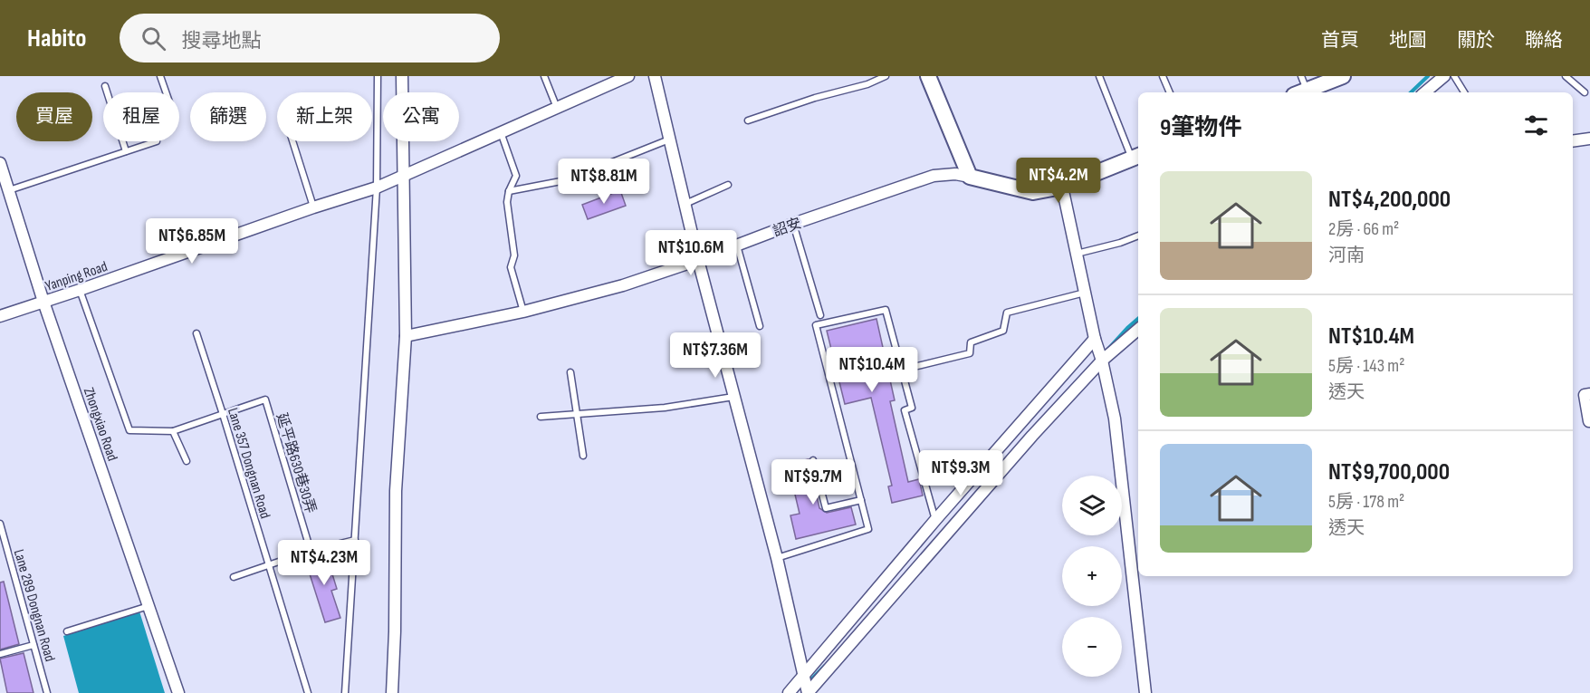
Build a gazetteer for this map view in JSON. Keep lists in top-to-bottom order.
{
  "streets": {
    "street": ["詔安", "Yanping Road", "Zhongxiao Road"],
    "lane": ["Lane 357 Dongnan Road", "延平路630巷30弄", "Lane 289 Dongnan Road"]
  },
  "crossings": [
    ["Yanping Road", "Zhongxiao Road"],
    ["Yanping Road", "延平路630巷30弄"],
    ["Lane 357 Dongnan Road", "延平路630巷30弄"]
  ],
  "page": {
    "header": "Habito",
    "search": "搜尋地點",
    "nav": [
      "首頁",
      "地圖",
      "關於",
      "聯絡"
    ],
    "chip": [
      "買屋",
      "租屋",
      "篩選",
      "新上架",
      "公寓"
    ],
    "heading": "9筆物件",
    "price": [
      "NT$4.2M",
      "NT$8.81M",
      "NT$6.85M",
      "NT$10.6M",
      "NT$7.36M",
      "NT$10.4M",
      "NT$9.3M",
      "NT$9.7M",
      "NT$4.23M"
    ],
    "list": [
      {
        "name": "NT$4,200,000",
        "note": "2房 · 66 m² · 河南"
      },
      {
        "name": "NT$10.4M",
        "note": "5房 · 143 m² · 透天"
      },
      {
        "name": "NT$9,700,000",
        "note": "5房 · 178 m² · 透天"
      }
    ],
    "map_buttons": ["+", "−"]
  }
}
